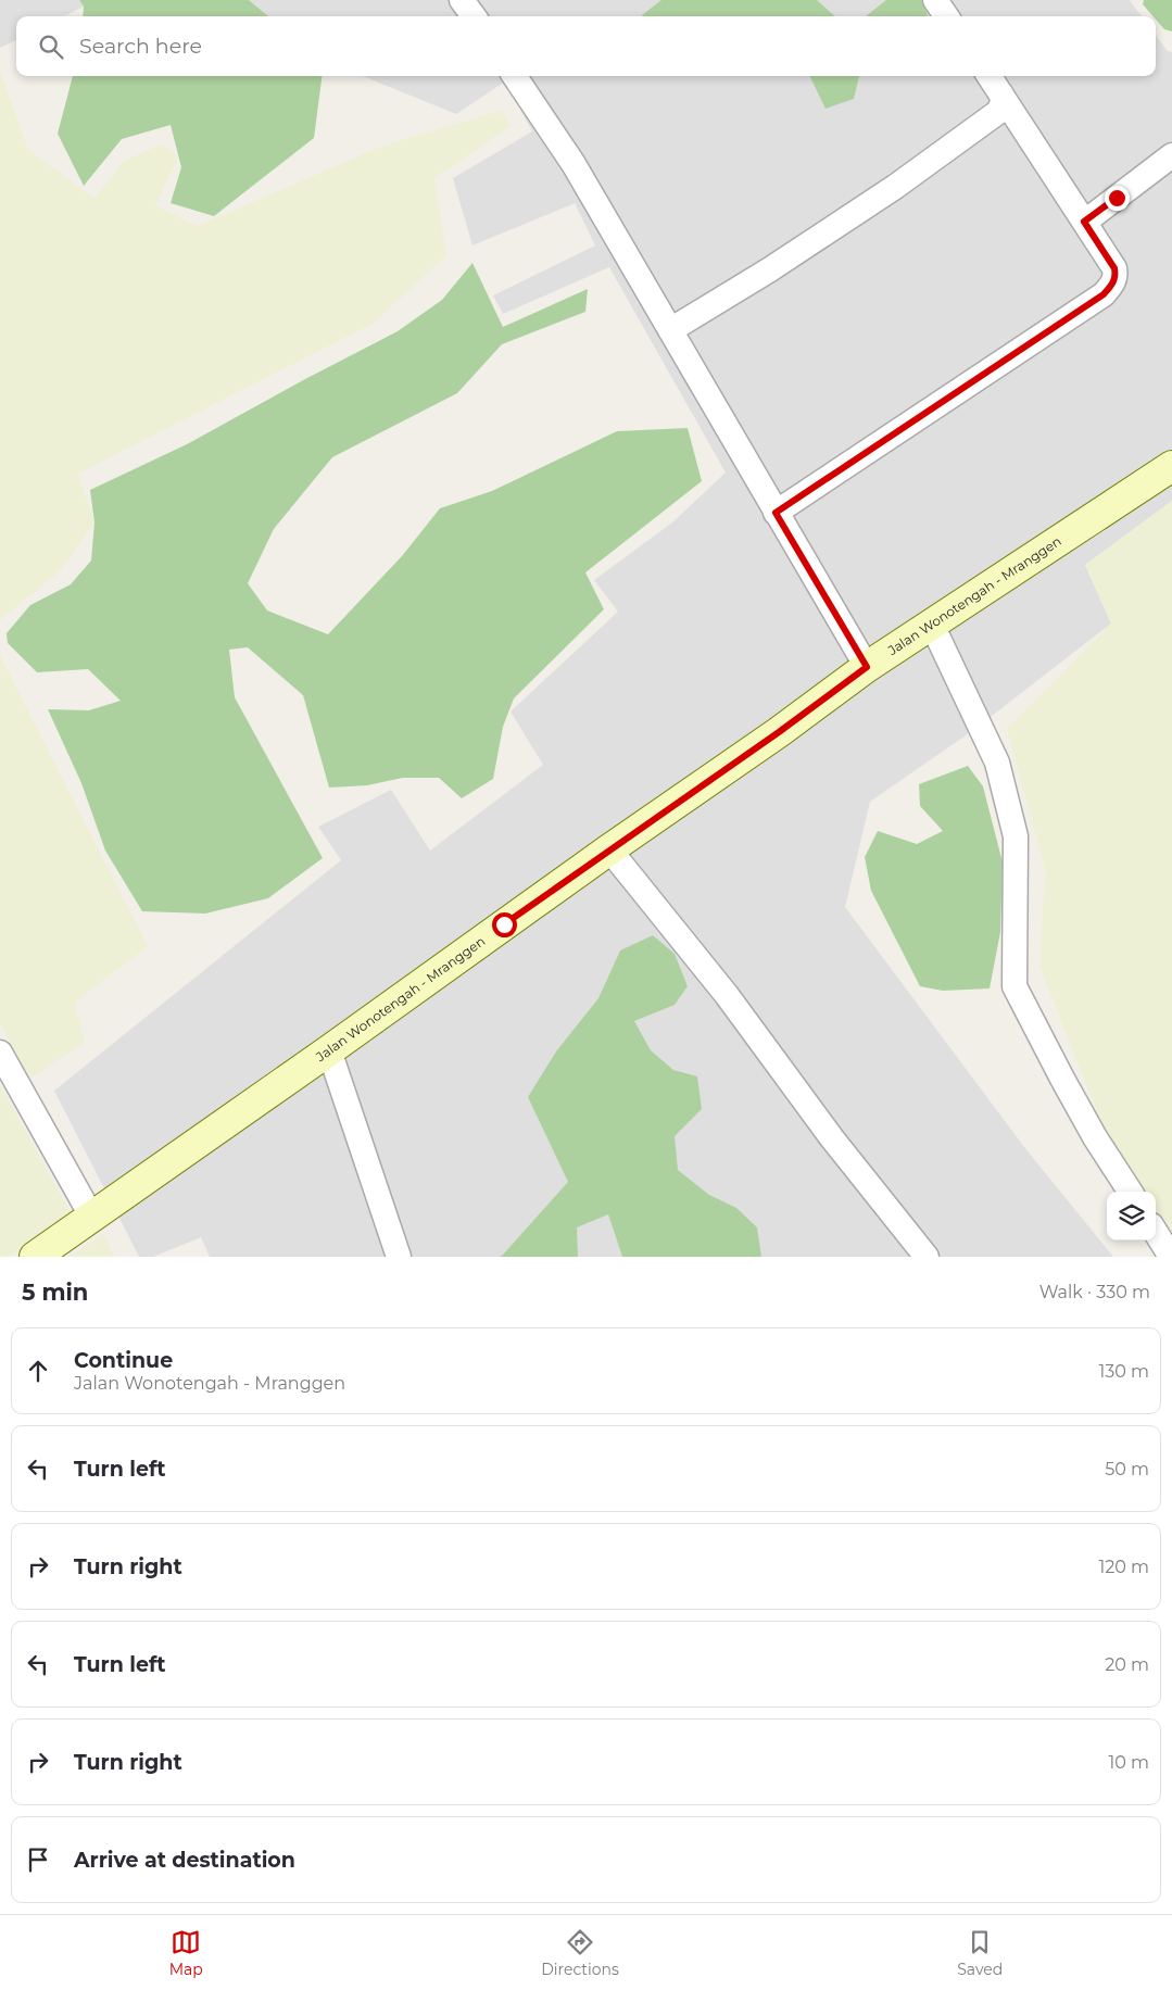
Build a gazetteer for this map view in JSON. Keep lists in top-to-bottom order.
{
  "streets": {
    "street": ["Jalan Wonotengah - Mranggen"]
  },
  "page": {
    "search": "Search here",
    "heading": ["5 min", "Walk · 330 m"],
    "list": [
      ["Continue", "Jalan Wonotengah - Mranggen", "130 m"],
      ["Turn left", "50 m"],
      ["Turn right", "120 m"],
      ["Turn left", "20 m"],
      ["Turn right", "10 m"],
      "Arrive at destination"
    ],
    "nav": ["Map", "Directions", "Saved"]
  }
}
